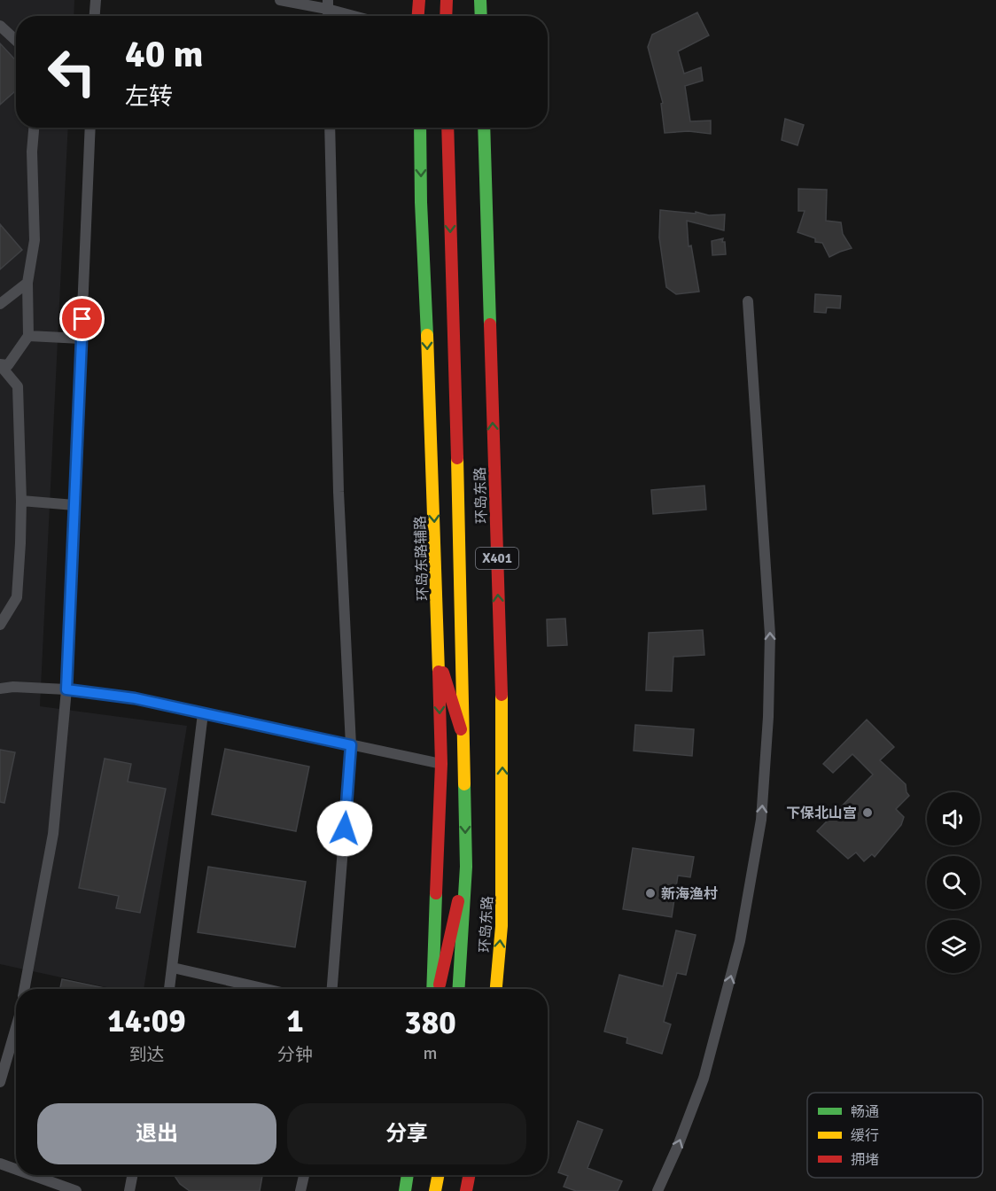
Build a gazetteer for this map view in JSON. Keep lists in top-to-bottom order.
{
  "streets": {
    "main road": ["环岛东路", "环岛东路辅路", "X401"]
  },
  "one_way": ["环岛东路辅路"],
  "places": ["下保北山宫", "新海渔村"],
  "legend": ["畅通", "缓行", "拥堵"],
  "page": {
    "turn": ["40 m", "左转"],
    "eta": [
      "14:09",
      "到达",
      "1",
      "分钟",
      "380",
      "m"
    ],
    "buttons": ["退出", "分享"]
  }
}
